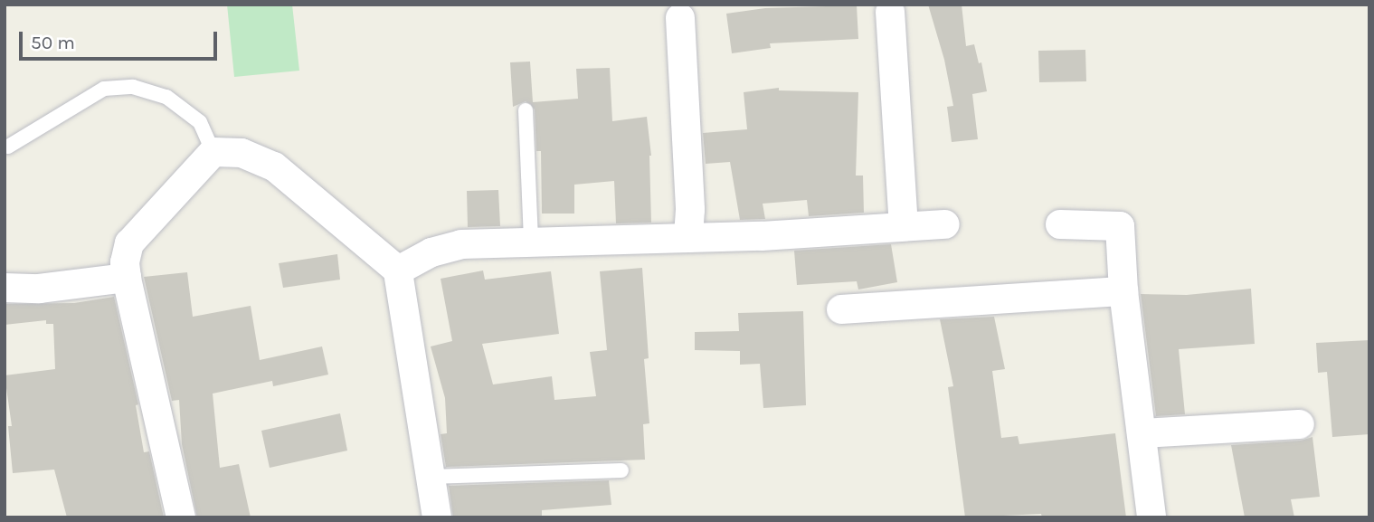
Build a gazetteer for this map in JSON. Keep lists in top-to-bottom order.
{
  "scale_bar": "50 m"
}
